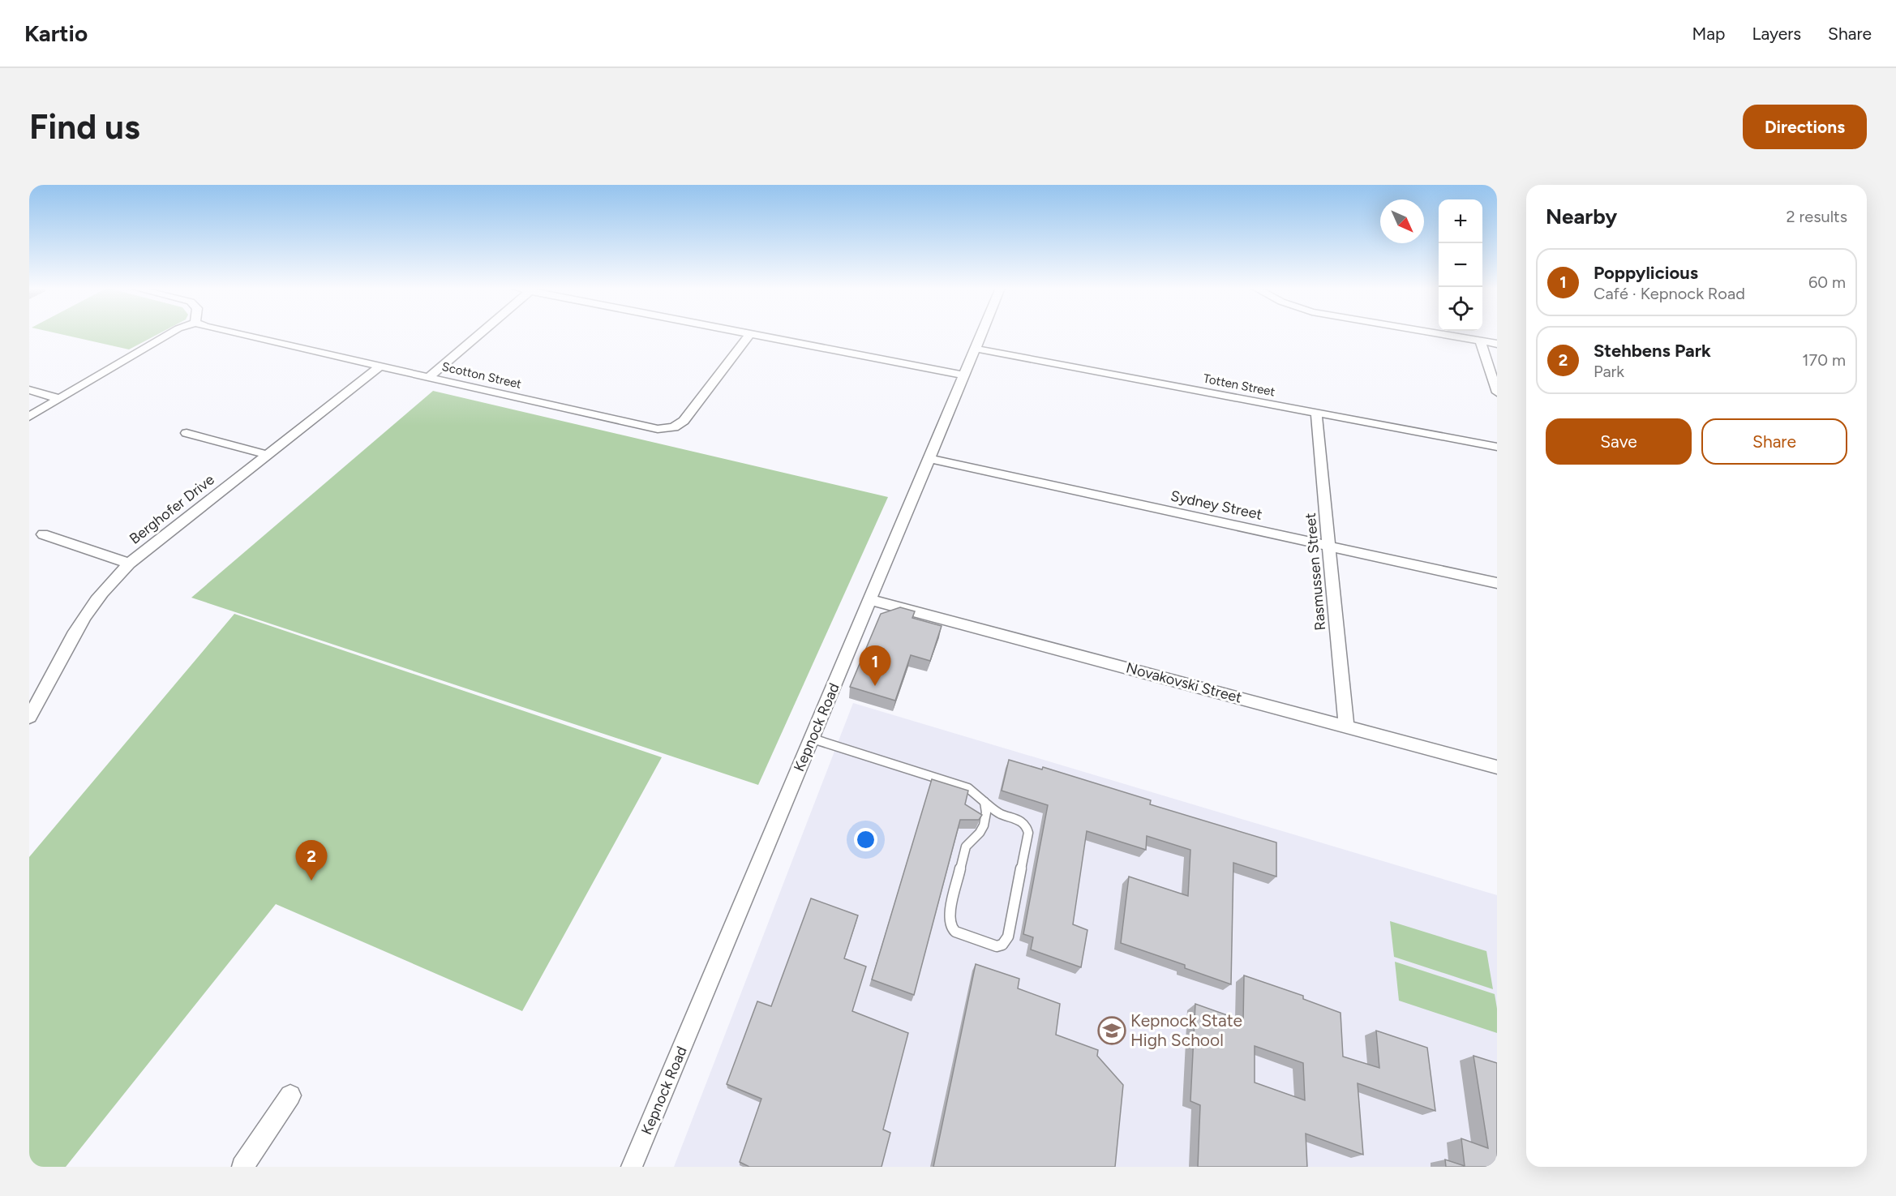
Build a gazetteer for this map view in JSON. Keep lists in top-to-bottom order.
{
  "streets": {
    "street": [
      "Scotton Street",
      "Totten Street",
      "Sydney Street",
      "Berghofer Drive",
      "Rasmussen Street",
      "Novakovski Street",
      "Kepnock Road"
    ]
  },
  "crossings": [
    ["Scotton Street", "Berghofer Drive"],
    ["Totten Street", "Rasmussen Street"],
    ["Totten Street", "Kepnock Road"],
    ["Sydney Street", "Rasmussen Street"],
    ["Sydney Street", "Kepnock Road"],
    ["Rasmussen Street", "Novakovski Street"],
    ["Novakovski Street", "Kepnock Road"]
  ],
  "places": {
    "school or university": ["Kepnock State High School"]
  },
  "north": "bottom right",
  "page": {
    "header": "Kartio",
    "nav": ["Map", "Layers", "Share"],
    "buttons": [
      "Directions",
      ["Save", "Share"]
    ],
    "title": "Find us",
    "heading": ["Nearby", "2 results"],
    "map_buttons": ["+", "−"],
    "list": [
      {
        "mark": "1",
        "name": "Poppylicious",
        "note": "Café · Kepnock Road",
        "value": "60 m"
      },
      {
        "mark": "2",
        "name": "Stehbens Park",
        "note": "Park",
        "value": "170 m"
      }
    ],
    "pins": ["1", "2"]
  }
}
